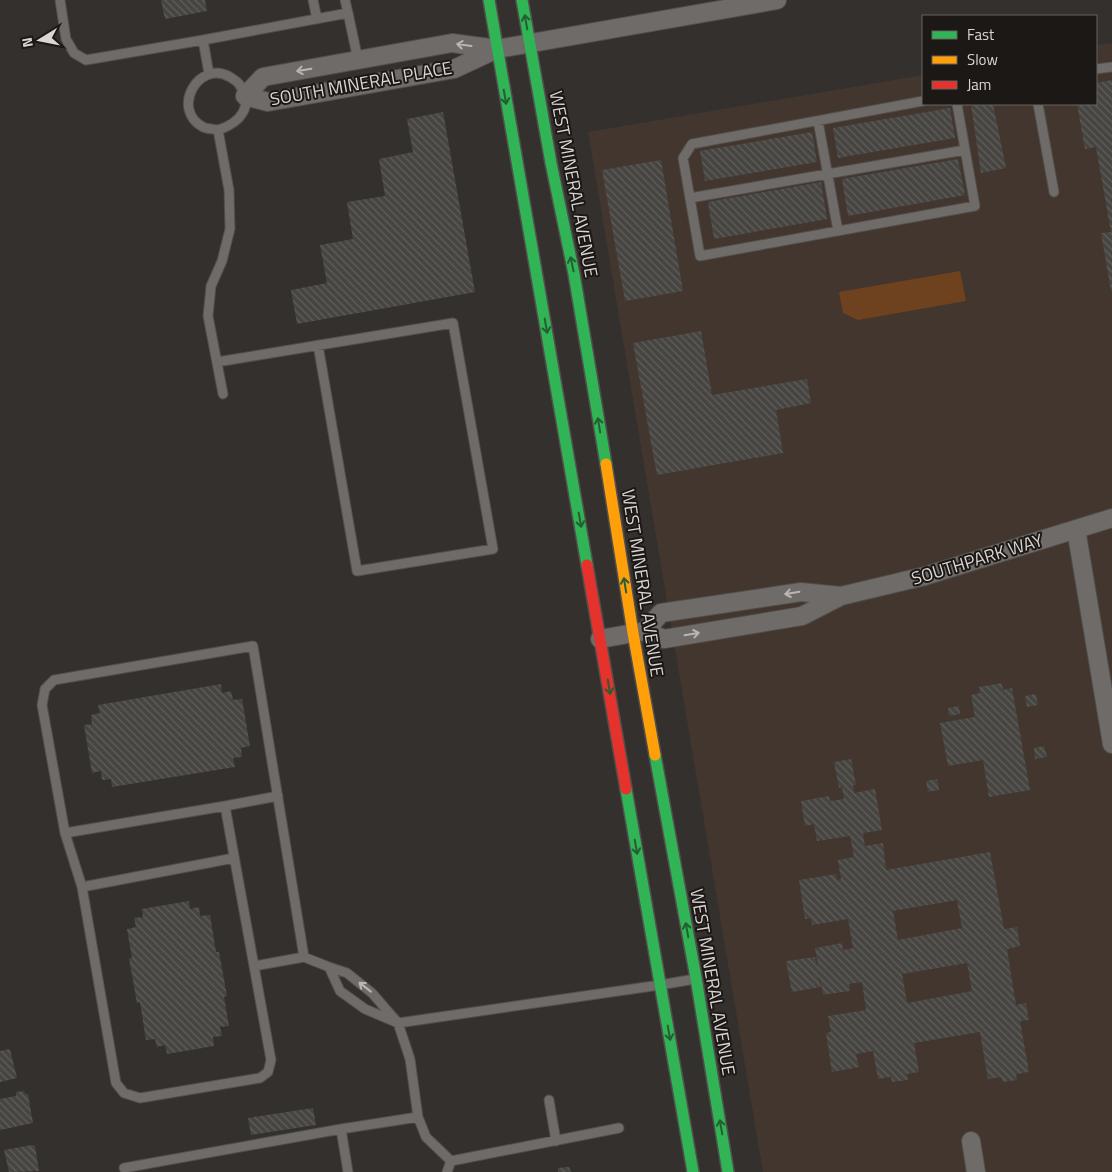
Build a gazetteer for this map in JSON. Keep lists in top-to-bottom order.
{
  "streets": {
    "main road": ["WEST MINERAL AVENUE"],
    "street": ["SOUTH MINERAL PLACE", "SOUTHPARK WAY"]
  },
  "crossings": [
    ["SOUTH MINERAL PLACE", "WEST MINERAL AVENUE"],
    ["WEST MINERAL AVENUE", "SOUTHPARK WAY"]
  ],
  "legend": ["Fast", "Slow", "Jam"],
  "north": "left"
}
